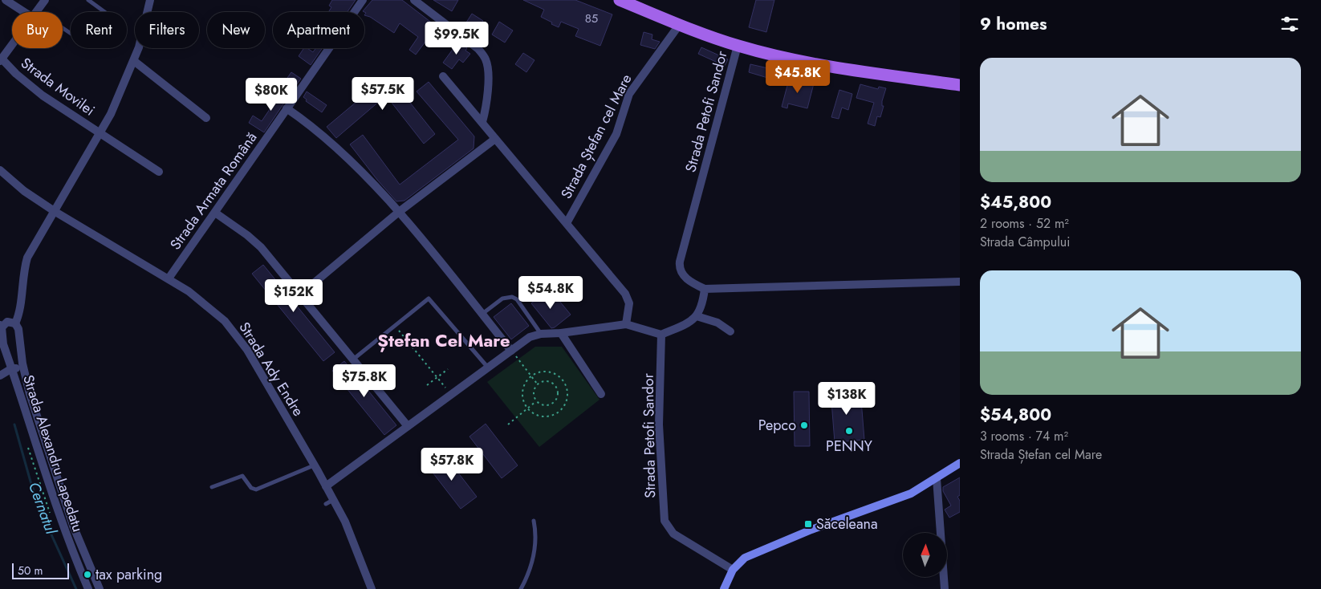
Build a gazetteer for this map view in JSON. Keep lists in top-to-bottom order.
{
  "streets": {
    "street": [
      "Strada Movilei",
      "Strada Petofi Sandor",
      "Strada Ștefan cel Mare",
      "Strada Armata Română",
      "Strada Ady Endre",
      "Strada Alexandru Lapedatu"
    ]
  },
  "crossings": [
    ["Strada Armata Română", "Strada Ady Endre"]
  ],
  "districts": ["Ștefan Cel Mare"],
  "water": ["Cernatul"],
  "places": {
    "other": ["Pepco", "PENNY", "tax parking"],
    "transit": ["Săceleana"]
  },
  "house_numbers": ["85"],
  "scale_bar": "50 m",
  "north": "top",
  "page": {
    "heading": "9 homes",
    "chip": [
      "Buy",
      "Rent",
      "Filters",
      "New",
      "Apartment"
    ],
    "price": [
      "$99.5K",
      "$45.8K",
      "$57.5K",
      "$80K",
      "$54.8K",
      "$152K",
      "$75.8K",
      "$138K",
      "$57.8K"
    ],
    "list": [
      {
        "name": "$45,800",
        "note": "2 rooms · 52 m² · Strada Câmpului"
      },
      {
        "name": "$54,800",
        "note": "3 rooms · 74 m² · Strada Ștefan cel Mare"
      }
    ],
    "scale": "50 m"
  }
}
